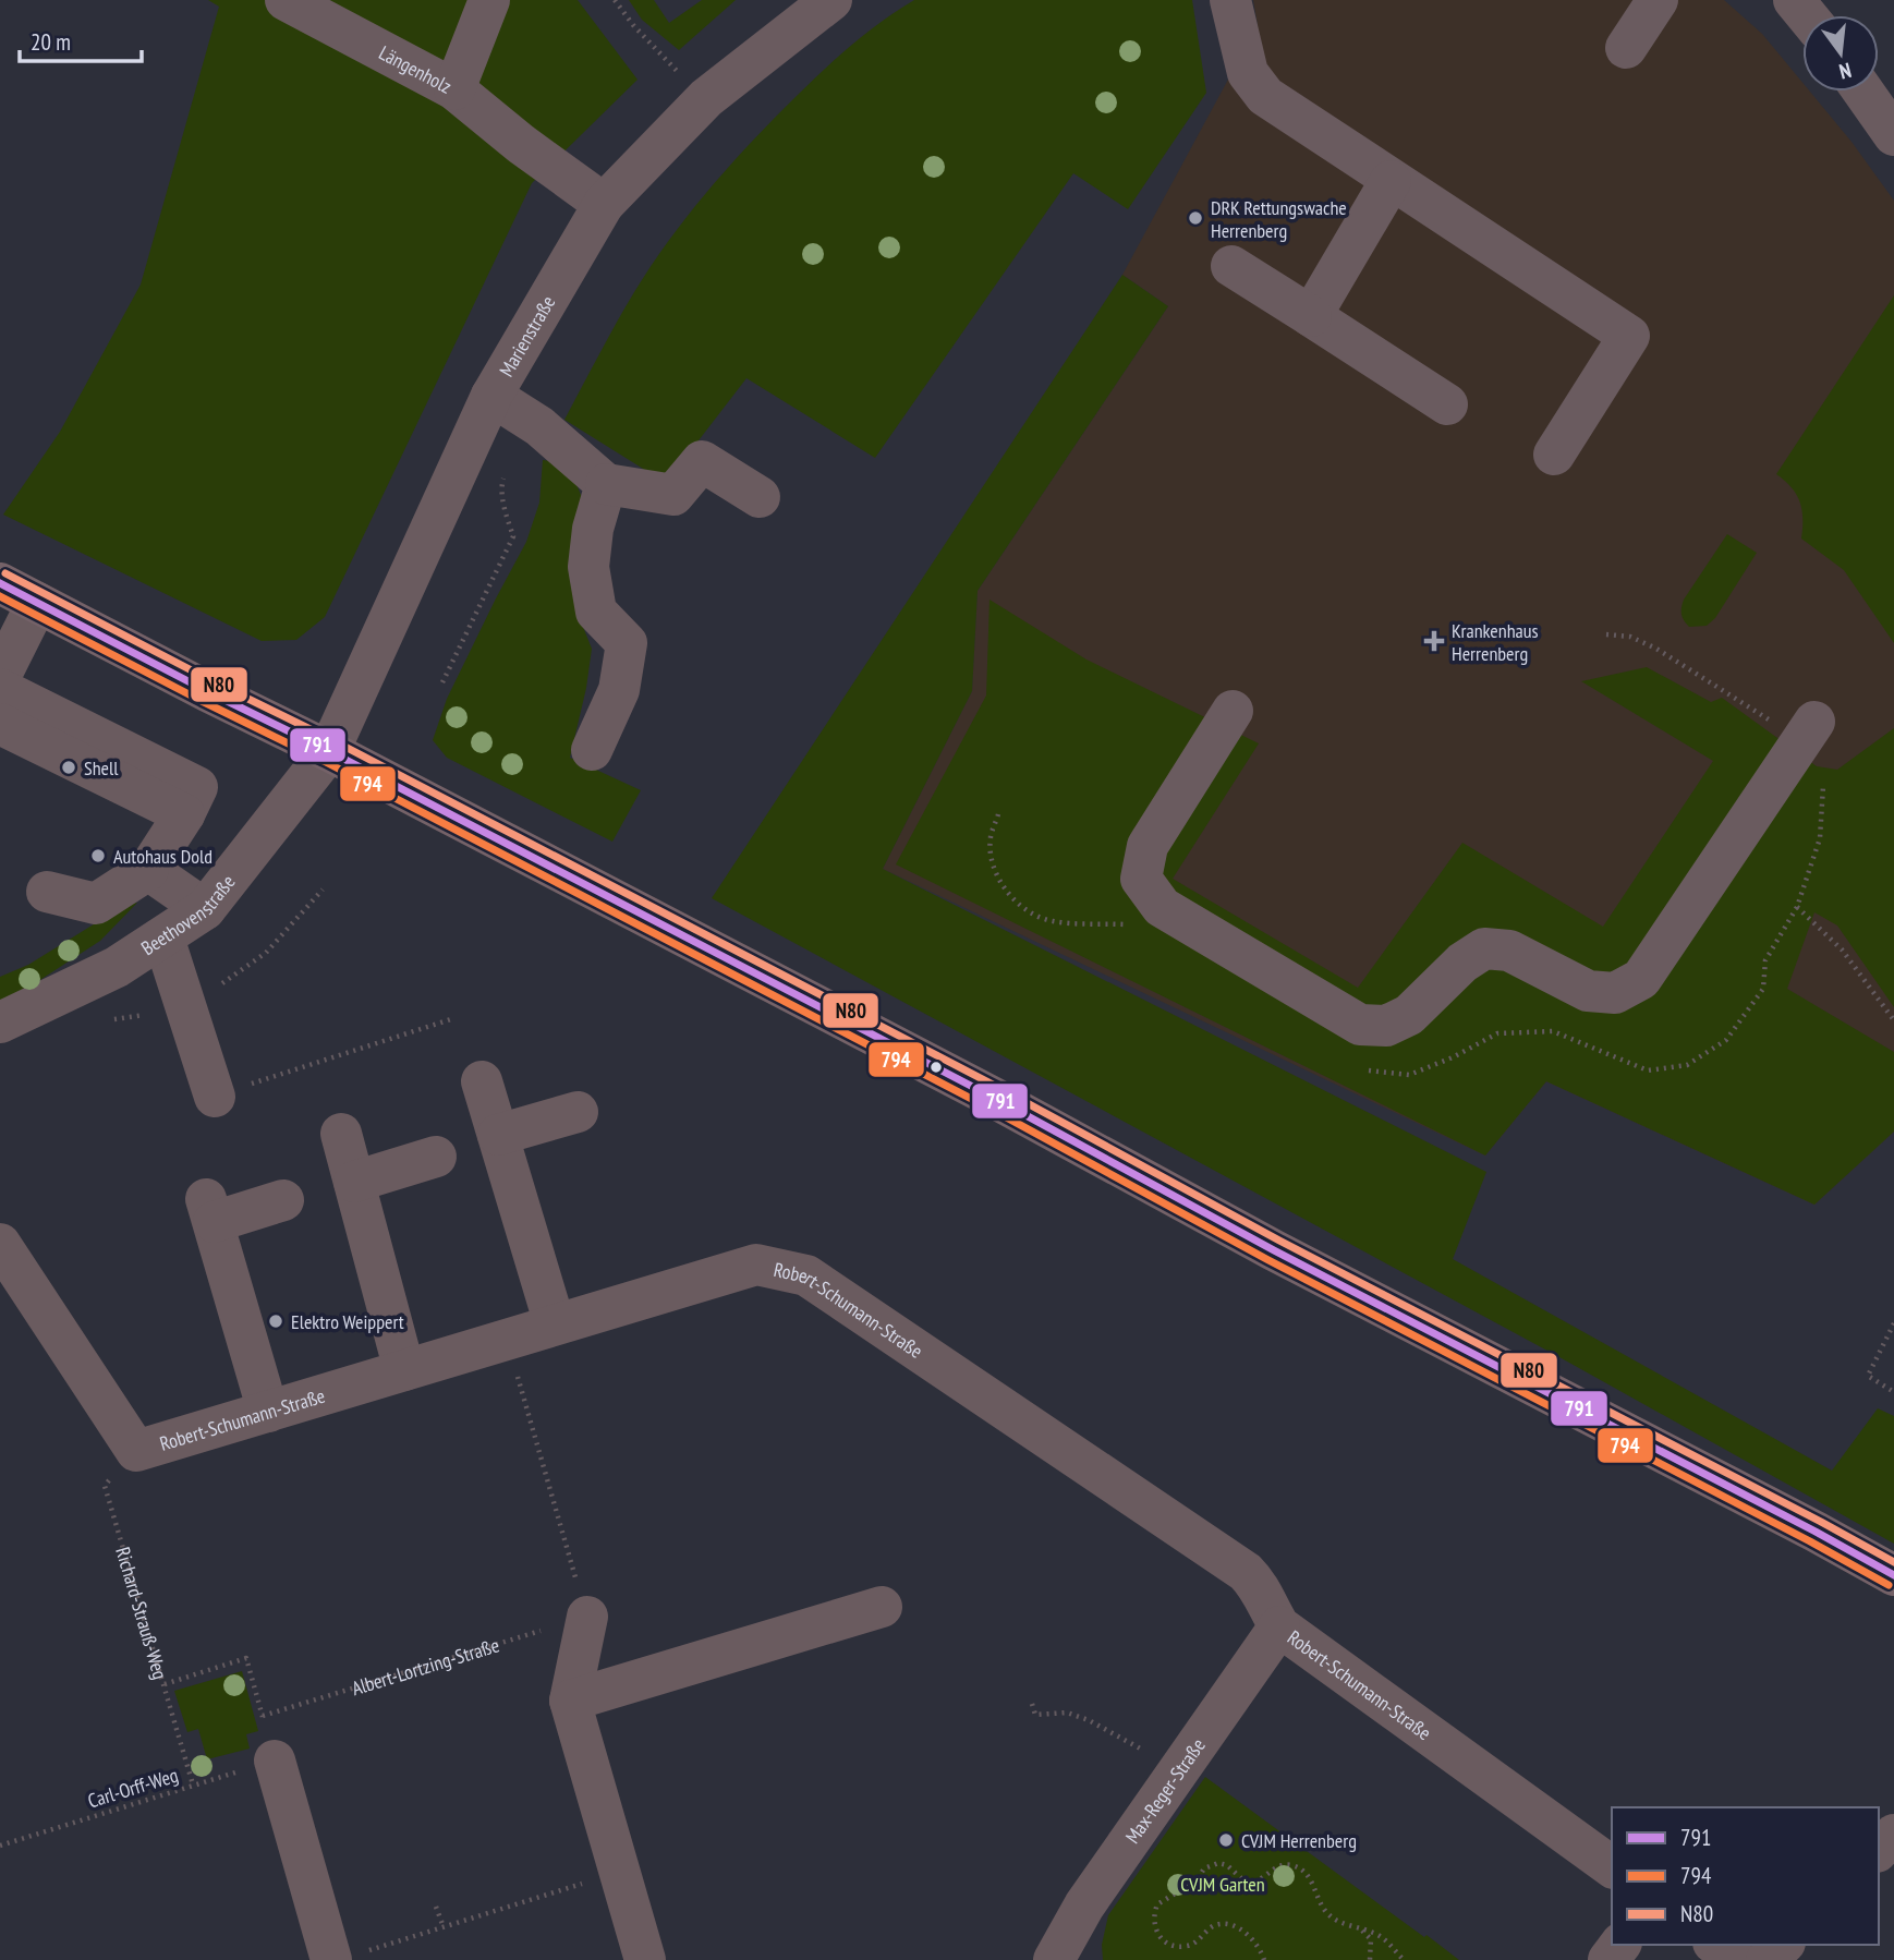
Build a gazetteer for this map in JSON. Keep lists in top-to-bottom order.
{
  "streets": {
    "street": [
      "Längenholz",
      "Marienstraße",
      "Beethovenstraße",
      "Robert-Schumann-Straße",
      "Max-Reger-Straße"
    ],
    "path": ["Richard-Strauß-Weg", "Albert-Lortzing-Straße", "Carl-Orff-Weg"]
  },
  "crossings": [
    ["Marienstraße", "Beethovenstraße"],
    ["Robert-Schumann-Straße", "Richard-Strauß-Weg"],
    ["Robert-Schumann-Straße", "Max-Reger-Straße"],
    ["Richard-Strauß-Weg", "Carl-Orff-Weg"]
  ],
  "parks": ["CVJM Garten"],
  "places": {
    "other": [
      "DRK Rettungswache Herrenberg",
      "Shell",
      "Autohaus Dold",
      "Elektro Weippert",
      "CVJM Herrenberg"
    ],
    "health": ["Krankenhaus Herrenberg"]
  },
  "lines": ["transit line N80", "transit line 791", "transit line 794"],
  "legend": ["791", "794", "N80"],
  "scale_bar": "20 m",
  "north": "bottom"
}
